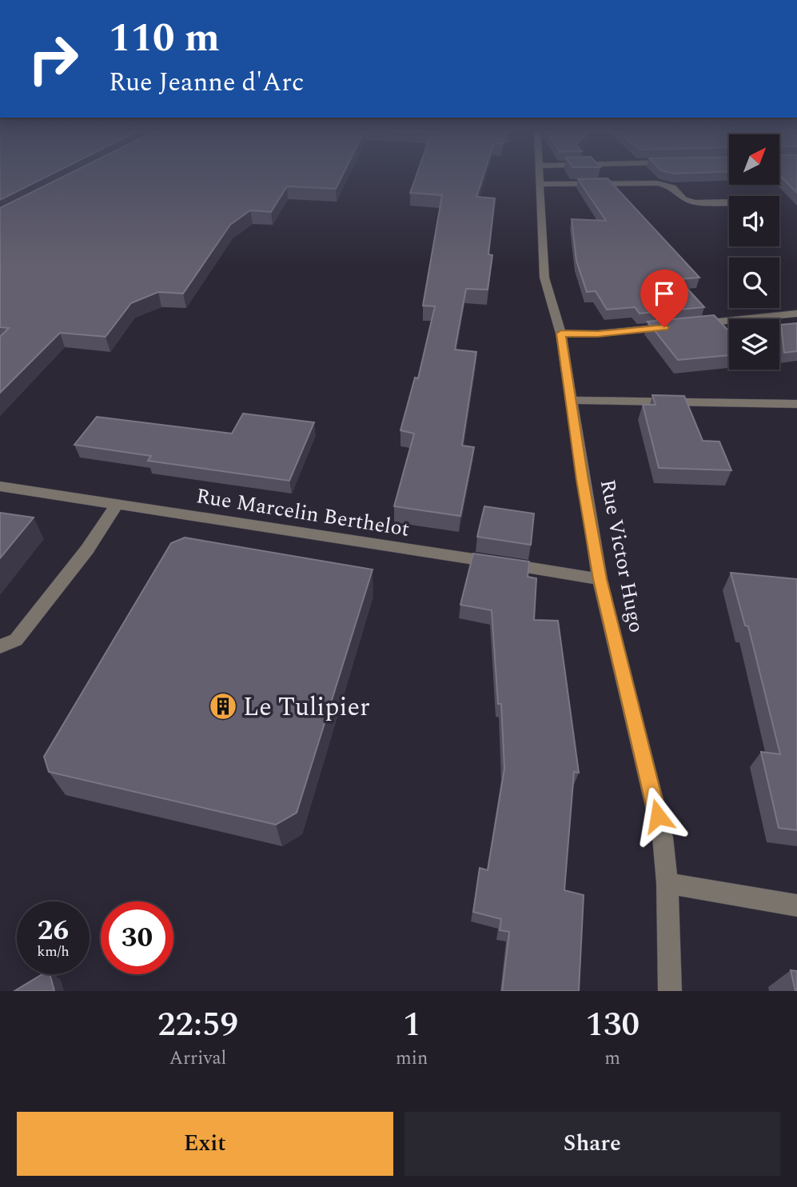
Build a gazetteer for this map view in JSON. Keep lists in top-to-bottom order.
{
  "streets": {
    "street": ["Rue Marcelin Berthelot", "Rue Victor Hugo"]
  },
  "crossings": [
    ["Rue Marcelin Berthelot", "Rue Victor Hugo"]
  ],
  "places": {
    "building": ["Le Tulipier"]
  },
  "north": "top right",
  "page": {
    "turn": ["110 m", "Rue Jeanne d'Arc"],
    "speed": "26 km/h",
    "limit": "30",
    "eta": [
      "22:59",
      "Arrival",
      "1",
      "min",
      "130",
      "m"
    ],
    "buttons": ["Exit", "Share"]
  }
}
